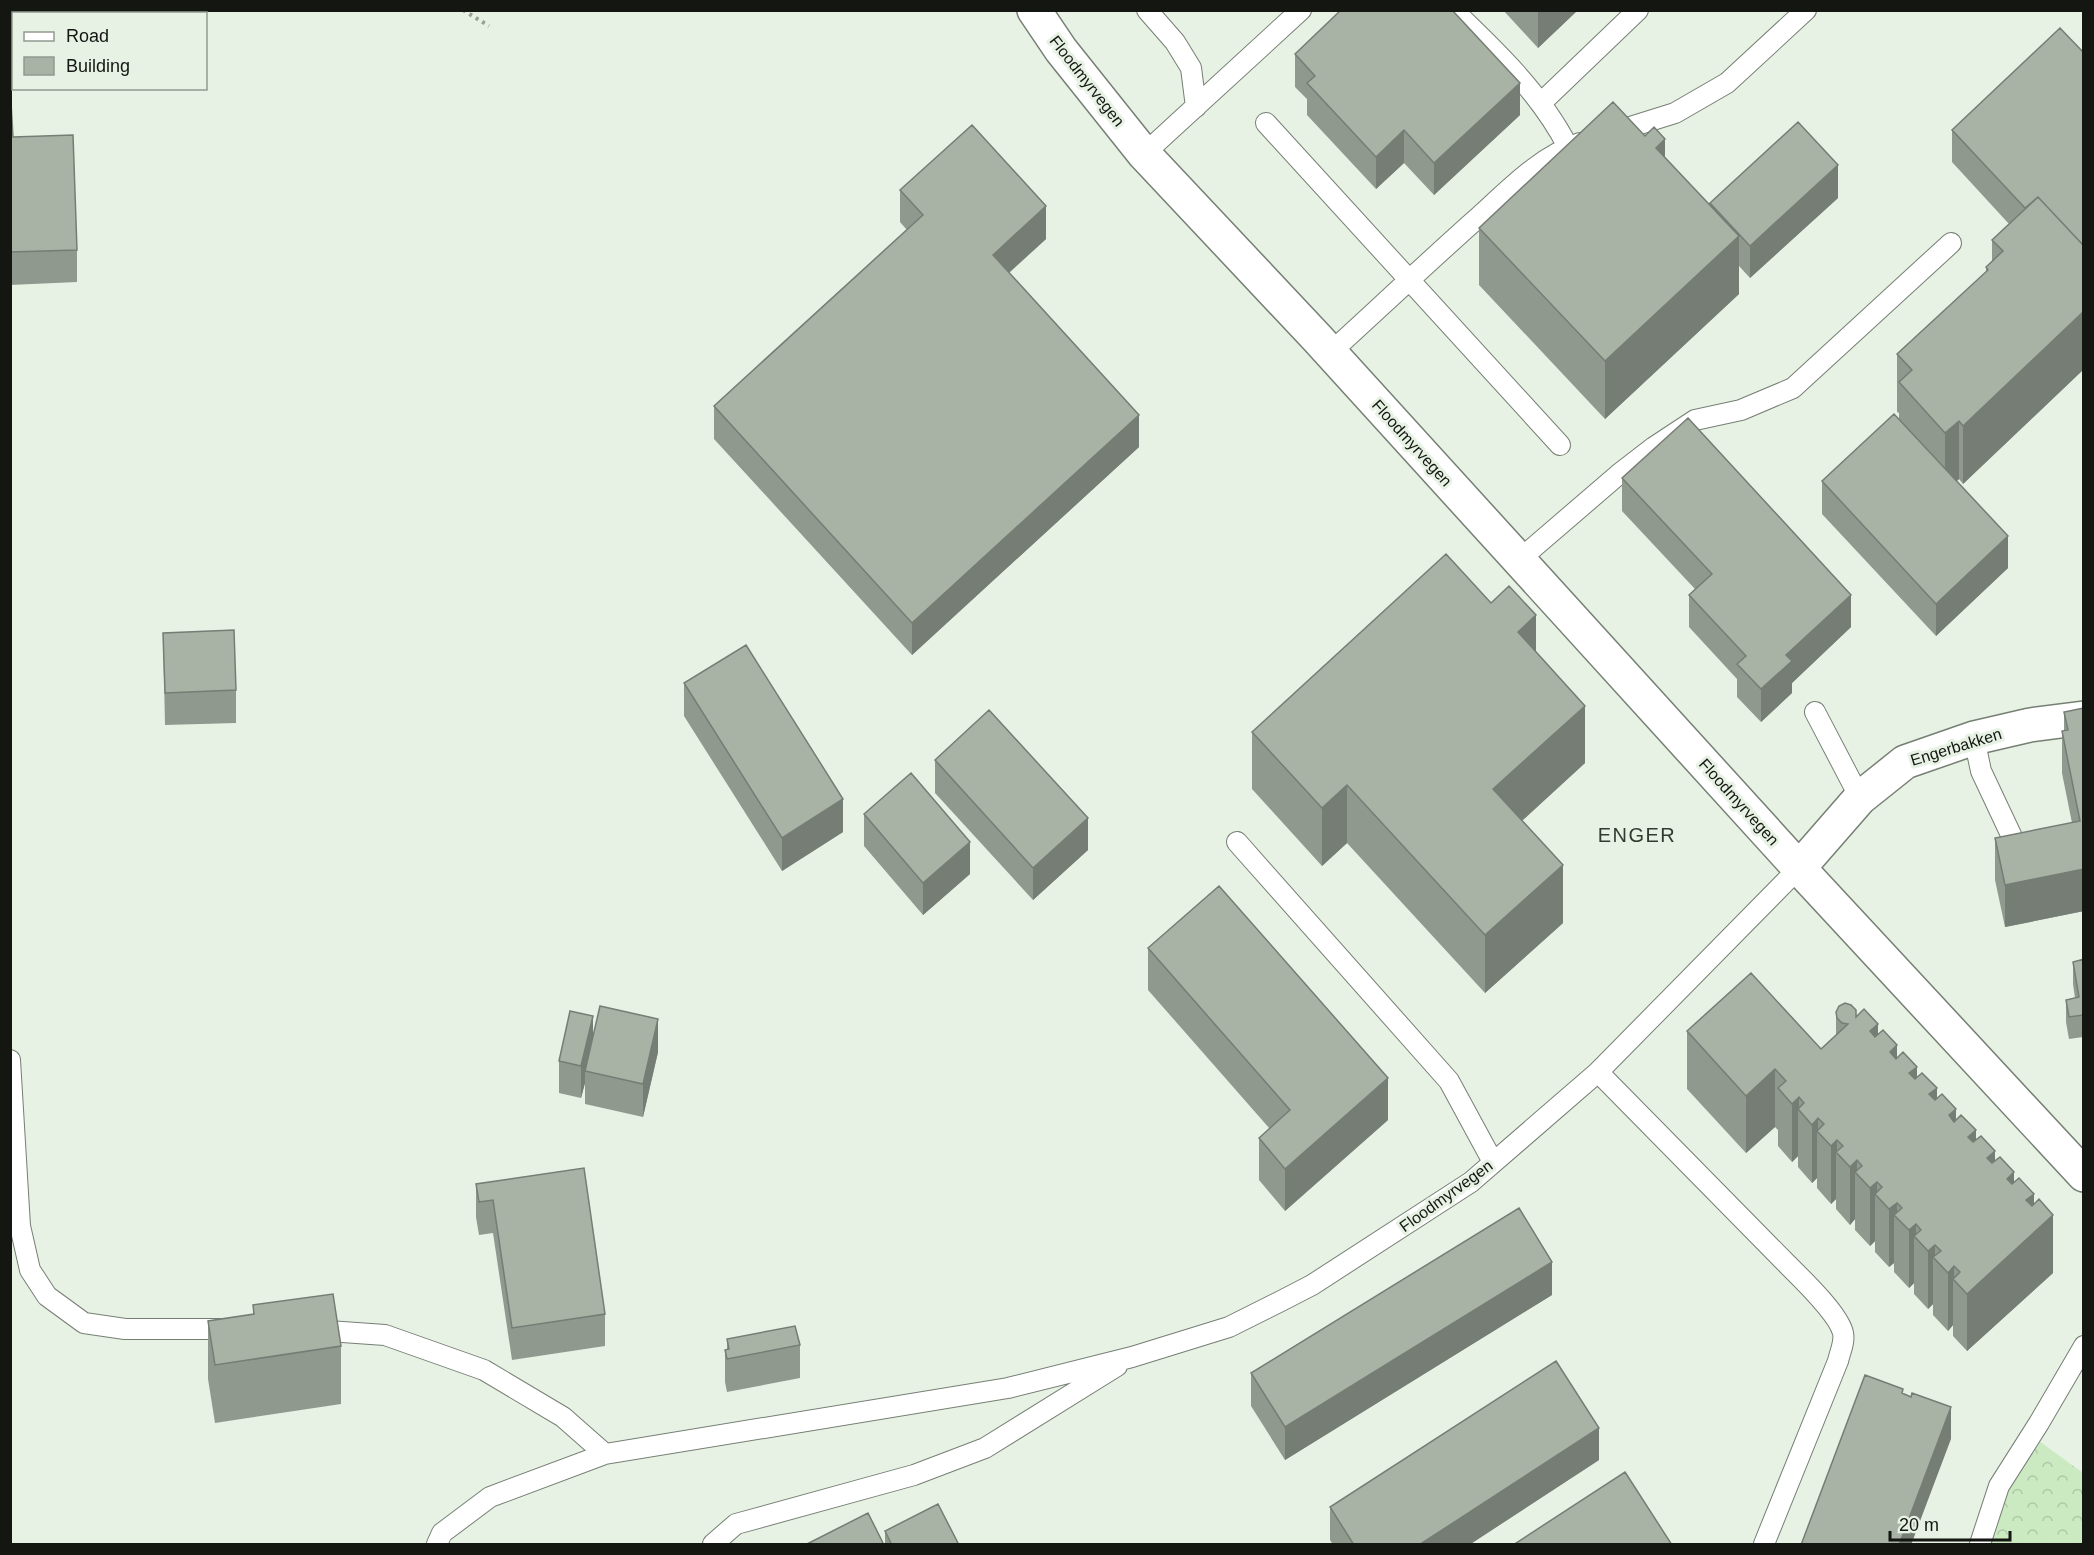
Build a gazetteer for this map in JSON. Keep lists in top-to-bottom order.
{
  "streets": {
    "street": ["Floodmyrvegen", "Engerbakken"]
  },
  "crossings": [
    ["Floodmyrvegen", "Engerbakken"]
  ],
  "districts": ["ENGER"],
  "legend": ["Road", "Building"],
  "scale_bar": "20 m"
}
